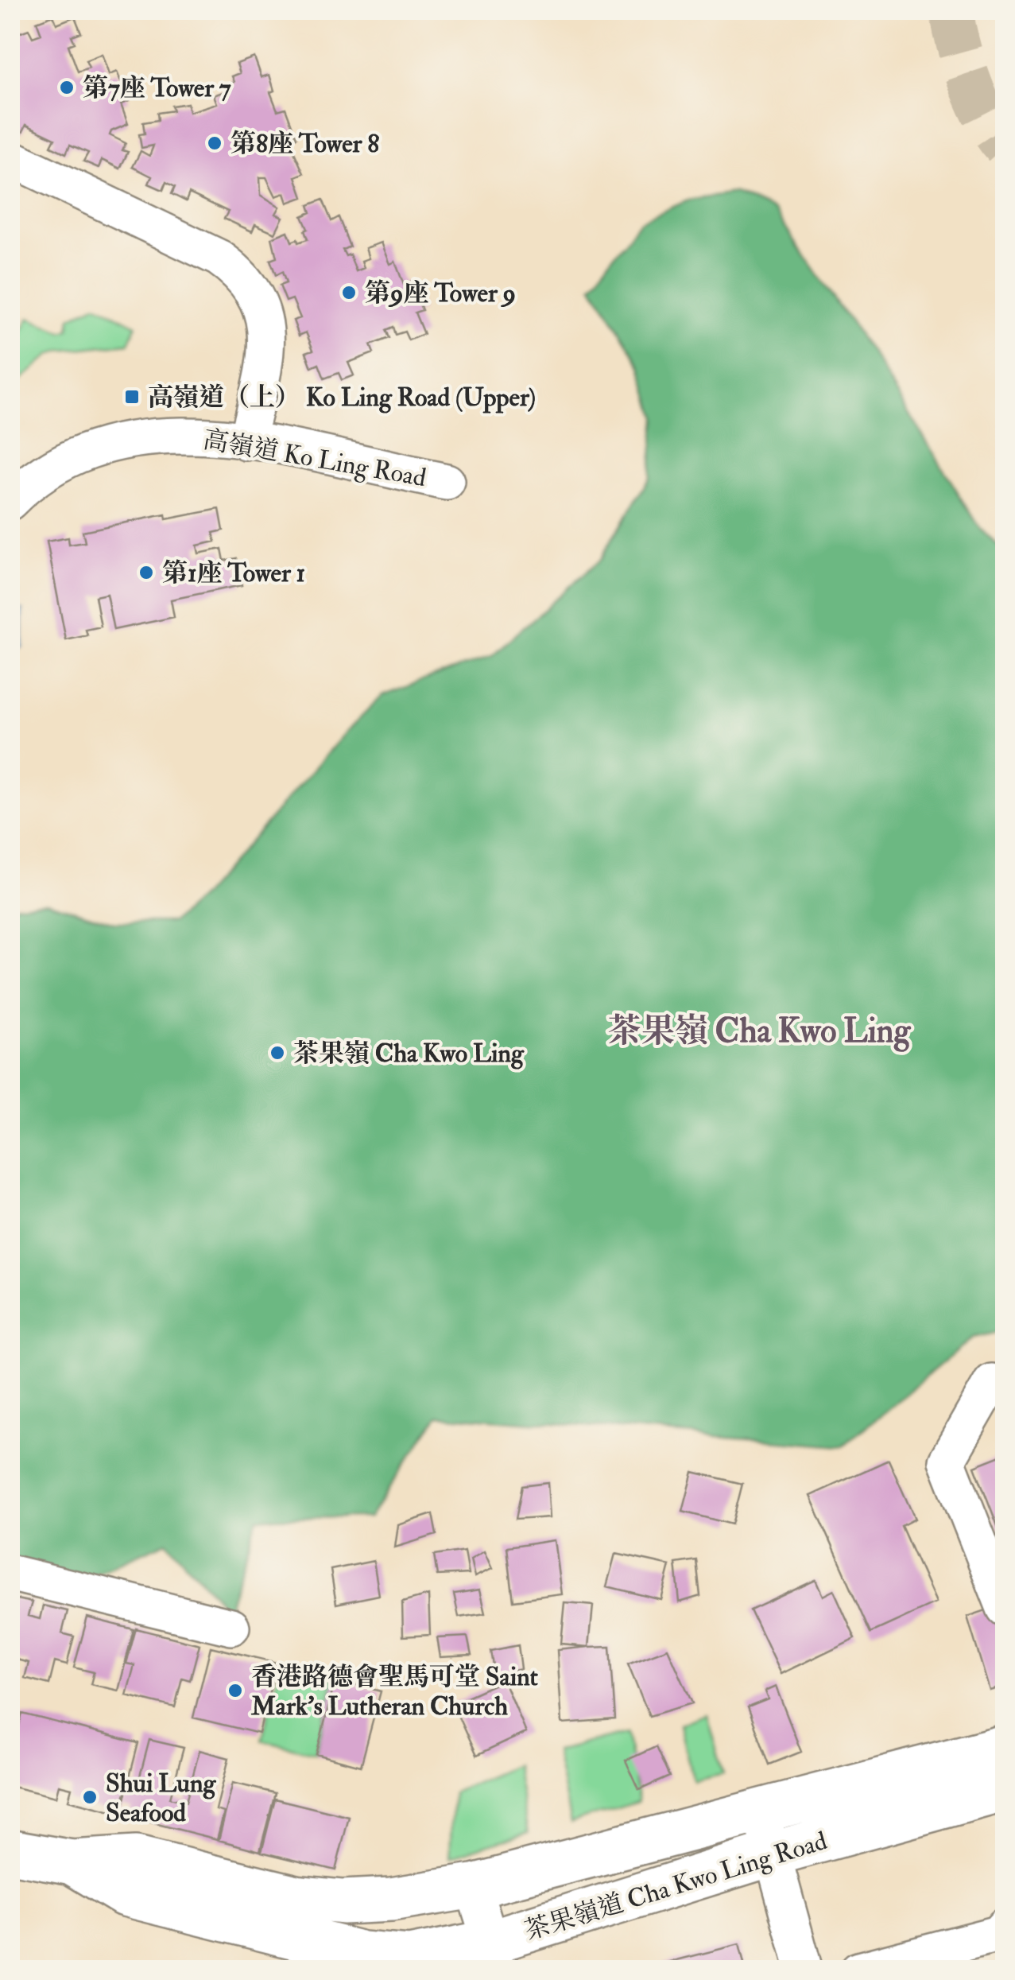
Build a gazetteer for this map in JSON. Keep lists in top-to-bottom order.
{
  "streets": {
    "main road": ["茶果嶺道 Cha Kwo Ling Road"],
    "street": ["高嶺道 Ko Ling Road"]
  },
  "districts": ["茶果嶺 Cha Kwo Ling"],
  "places": {
    "other": [
      "第7座 Tower 7",
      "第8座 Tower 8",
      "第9座 Tower 9",
      "第1座 Tower 1",
      "茶果嶺 Cha Kwo Ling",
      "香港路德會聖馬可堂 Saint Mark's Lutheran Church",
      "Shui Lung Seafood"
    ],
    "transit": ["高嶺道（上） Ko Ling Road (Upper)"]
  }
}
